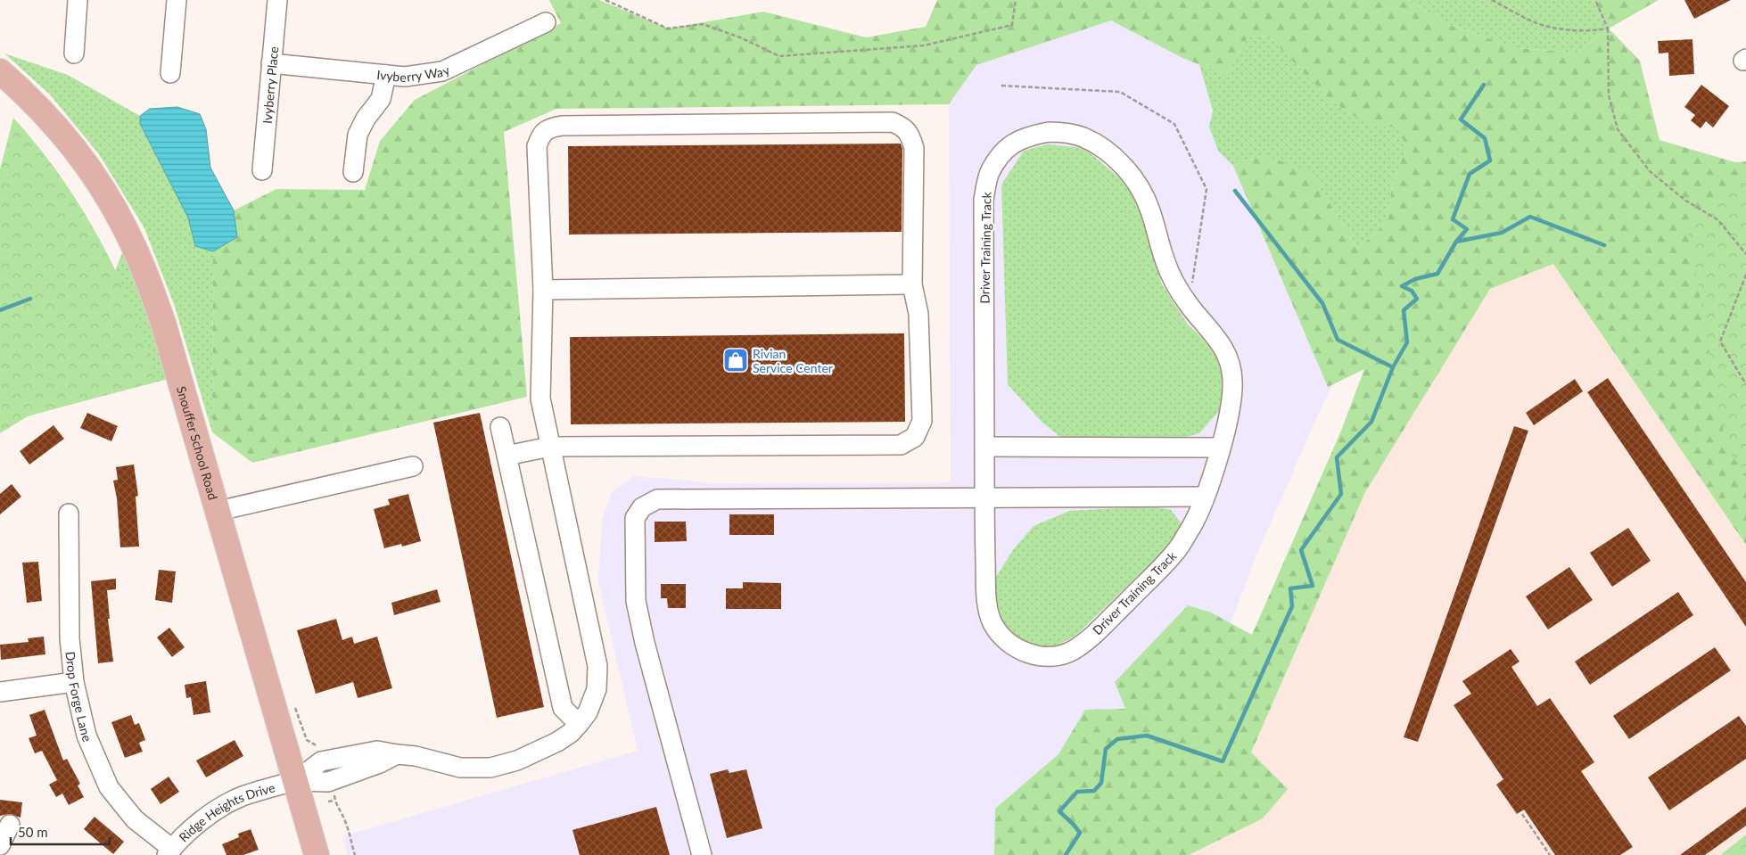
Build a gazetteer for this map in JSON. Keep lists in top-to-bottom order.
{
  "streets": {
    "main road": ["Snouffer School Road"],
    "street": [
      "Ivyberry Way",
      "Ivyberry Place",
      "Driver Training Track",
      "Drop Forge Lane",
      "Ridge Heights Drive"
    ]
  },
  "crossings": [
    ["Ivyberry Way", "Ivyberry Place"],
    ["Snouffer School Road", "Ridge Heights Drive"],
    ["Drop Forge Lane", "Ridge Heights Drive"]
  ],
  "places": {
    "shop": ["Rivian Service Center"]
  },
  "scale_bar": "50 m"
}
